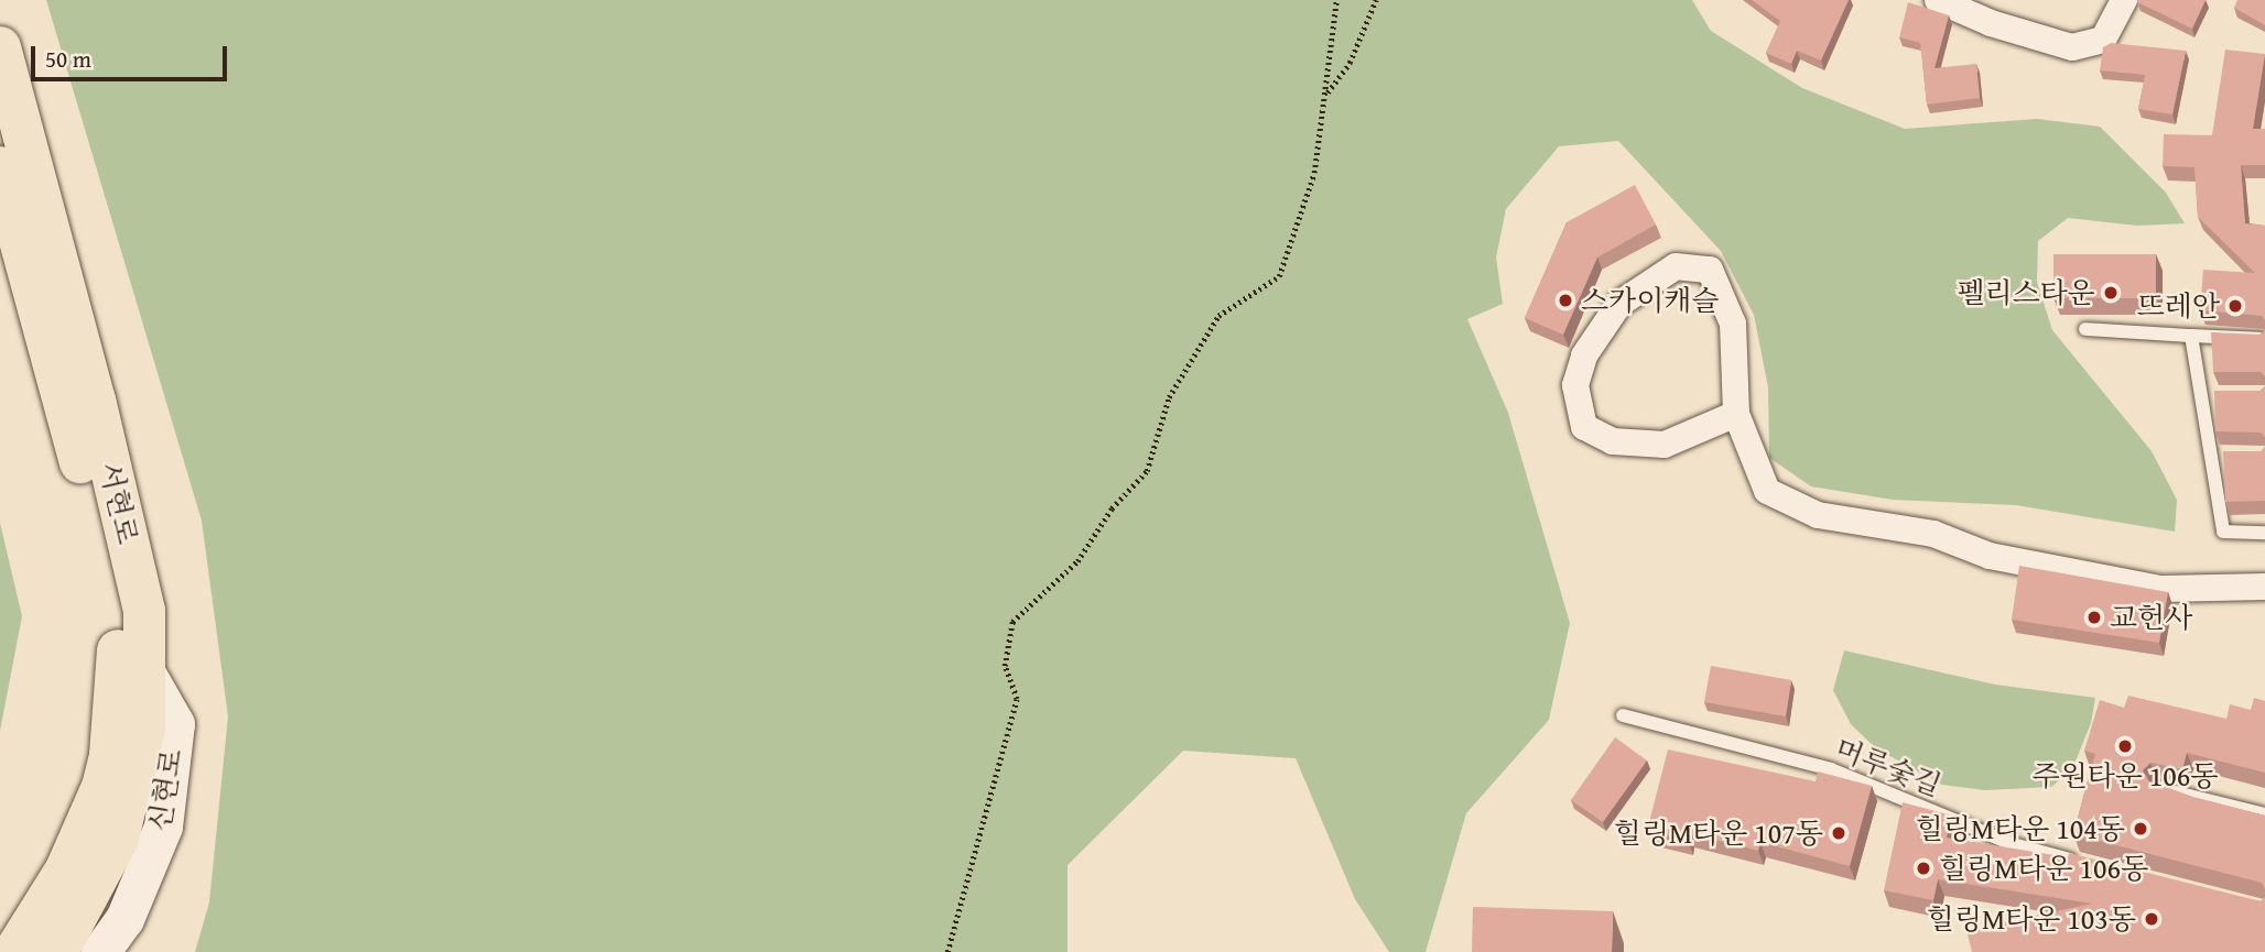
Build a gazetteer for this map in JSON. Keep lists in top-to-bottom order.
{
  "streets": {
    "main road": ["서현로", "신현로"],
    "lane": ["머루숯길"]
  },
  "crossings": [
    ["서현로", "신현로"]
  ],
  "places": [
    "펠리스타운",
    "스카이캐슬",
    "뜨레안",
    "교헌사",
    "주원타운 106동",
    "힐링M타운 104동",
    "힐링M타운 107동",
    "힐링M타운 106동",
    "힐링M타운 103동"
  ],
  "scale_bar": "50 m"
}
